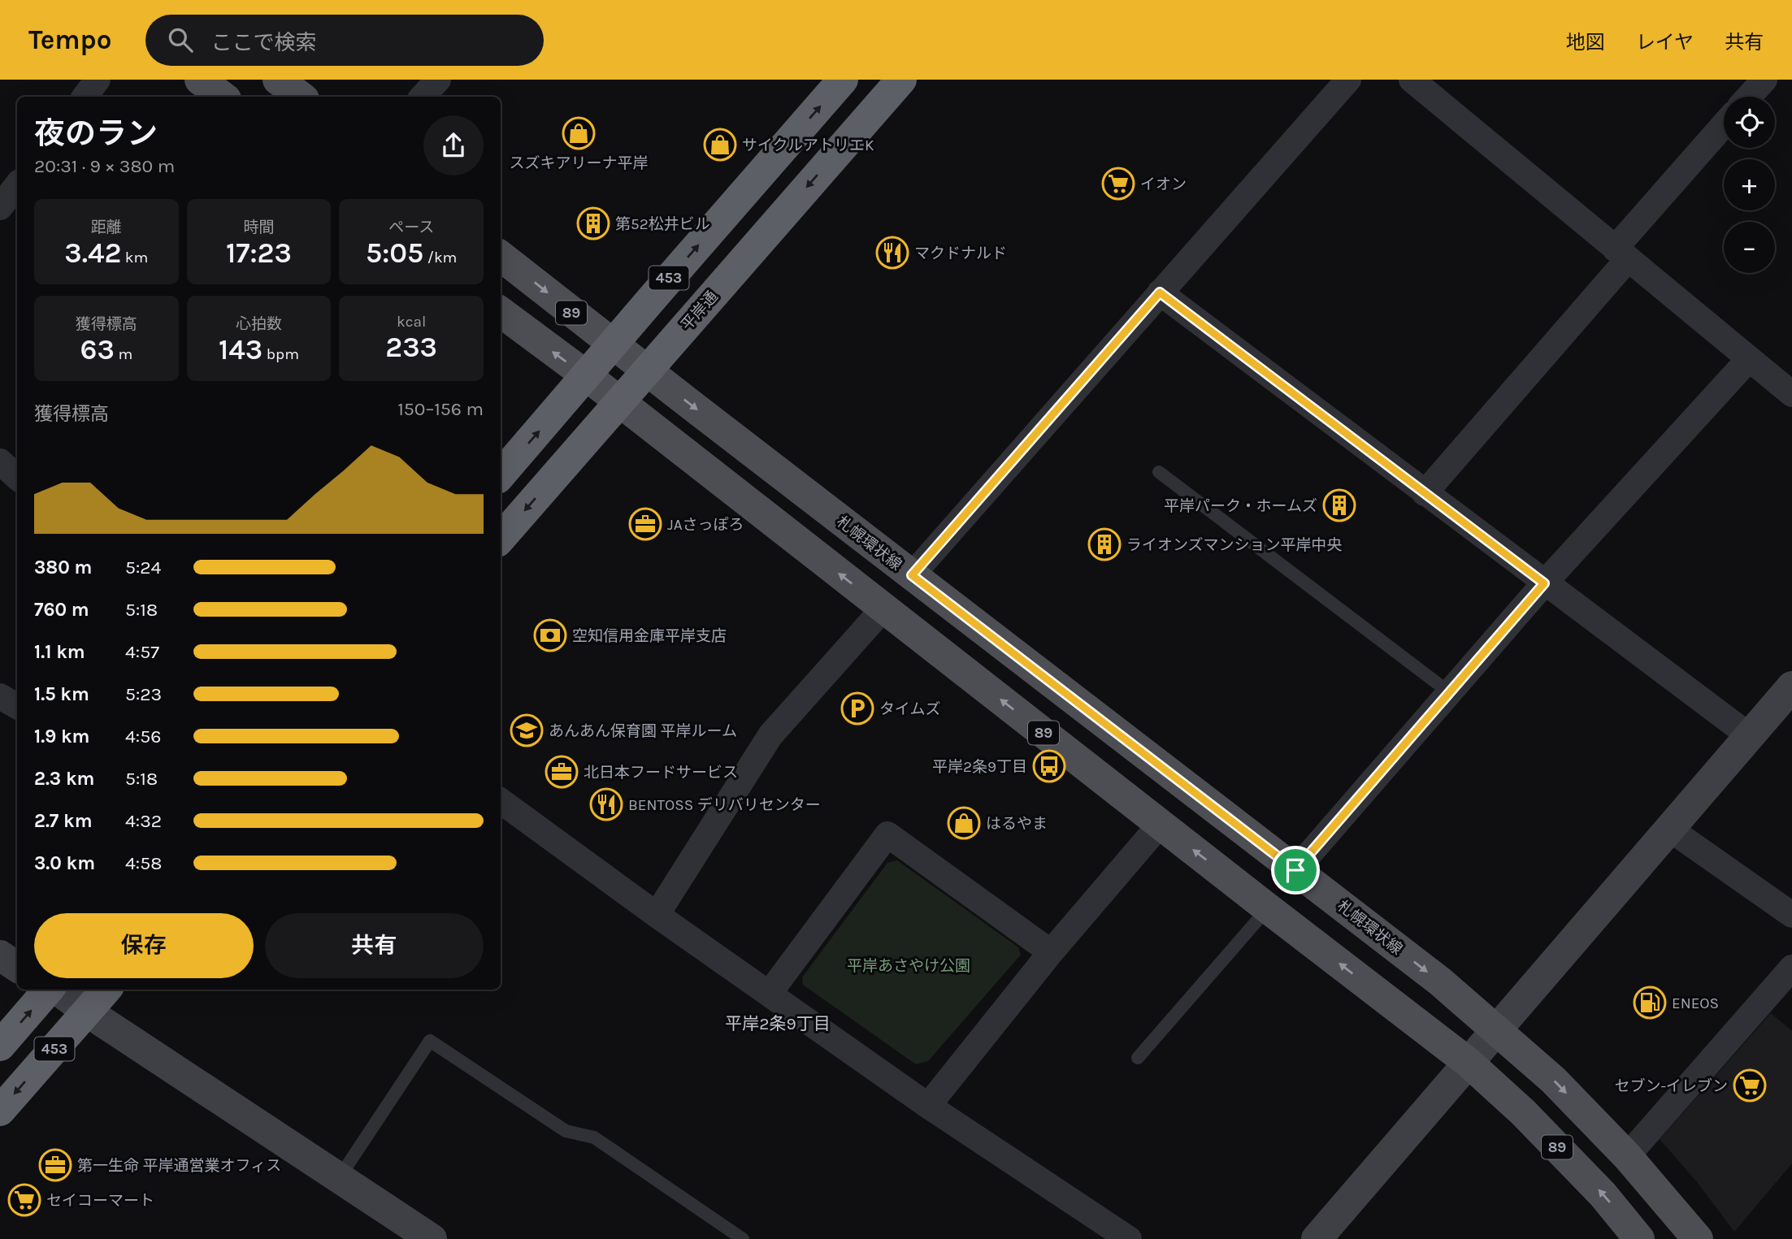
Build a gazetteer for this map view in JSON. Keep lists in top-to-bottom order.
{
  "streets": {
    "highway": ["453", "平岸通"],
    "main road": ["89", "札幌環状線"]
  },
  "crossings": [
    ["453", "89"],
    ["453", "札幌環状線"],
    ["平岸通", "89"],
    ["平岸通", "札幌環状線"]
  ],
  "districts": ["平岸2条9丁目"],
  "parks": ["平岸あさやけ公園"],
  "places": {
    "shop": ["スズキアリーナ平岸", "サイクルアトリエK", "はるやま"],
    "supermarket": ["イオン", "セブン-イレブン", "セイコーマート"],
    "building": ["第52松井ビル", "平岸パーク・ホームズ", "ライオンズマンション平岸中央"],
    "restaurant": ["マクドナルド", "BENTOSS デリバリセンター"],
    "office": ["JAさっぽろ", "北日本フードサービス", "第一生命 平岸通営業オフィス"],
    "bank": ["空知信用金庫平岸支店"],
    "parking": ["タイムズ"],
    "school or university": ["あんあん保育園 平岸ルーム"],
    "bus stop": ["平岸2条9丁目"],
    "fuel station": ["ENEOS"]
  },
  "page": {
    "header": "Tempo",
    "search": "ここで検索",
    "nav": ["地図", "レイヤ", "共有"],
    "map_buttons": ["+", "−"],
    "heading": ["夜のラン", "20:31 · 9 × 380 m"],
    "stats": [
      ["距離", "3.42 km"],
      ["時間", "17:23"],
      ["ペース", "5:05 /km"],
      ["獲得標高", "63 m"],
      ["心拍数", "143 bpm"],
      ["kcal", "233"]
    ],
    "chart": ["獲得標高", "150–156 m"],
    "list": [
      {
        "name": "380 m",
        "note": "5:24"
      },
      {
        "name": "760 m",
        "note": "5:18"
      },
      {
        "name": "1.1 km",
        "note": "4:57"
      },
      {
        "name": "1.5 km",
        "note": "5:23"
      },
      {
        "name": "1.9 km",
        "note": "4:56"
      },
      {
        "name": "2.3 km",
        "note": "5:18"
      },
      {
        "name": "2.7 km",
        "note": "4:32"
      },
      {
        "name": "3.0 km",
        "note": "4:58"
      }
    ],
    "buttons": ["保存", "共有"]
  }
}
